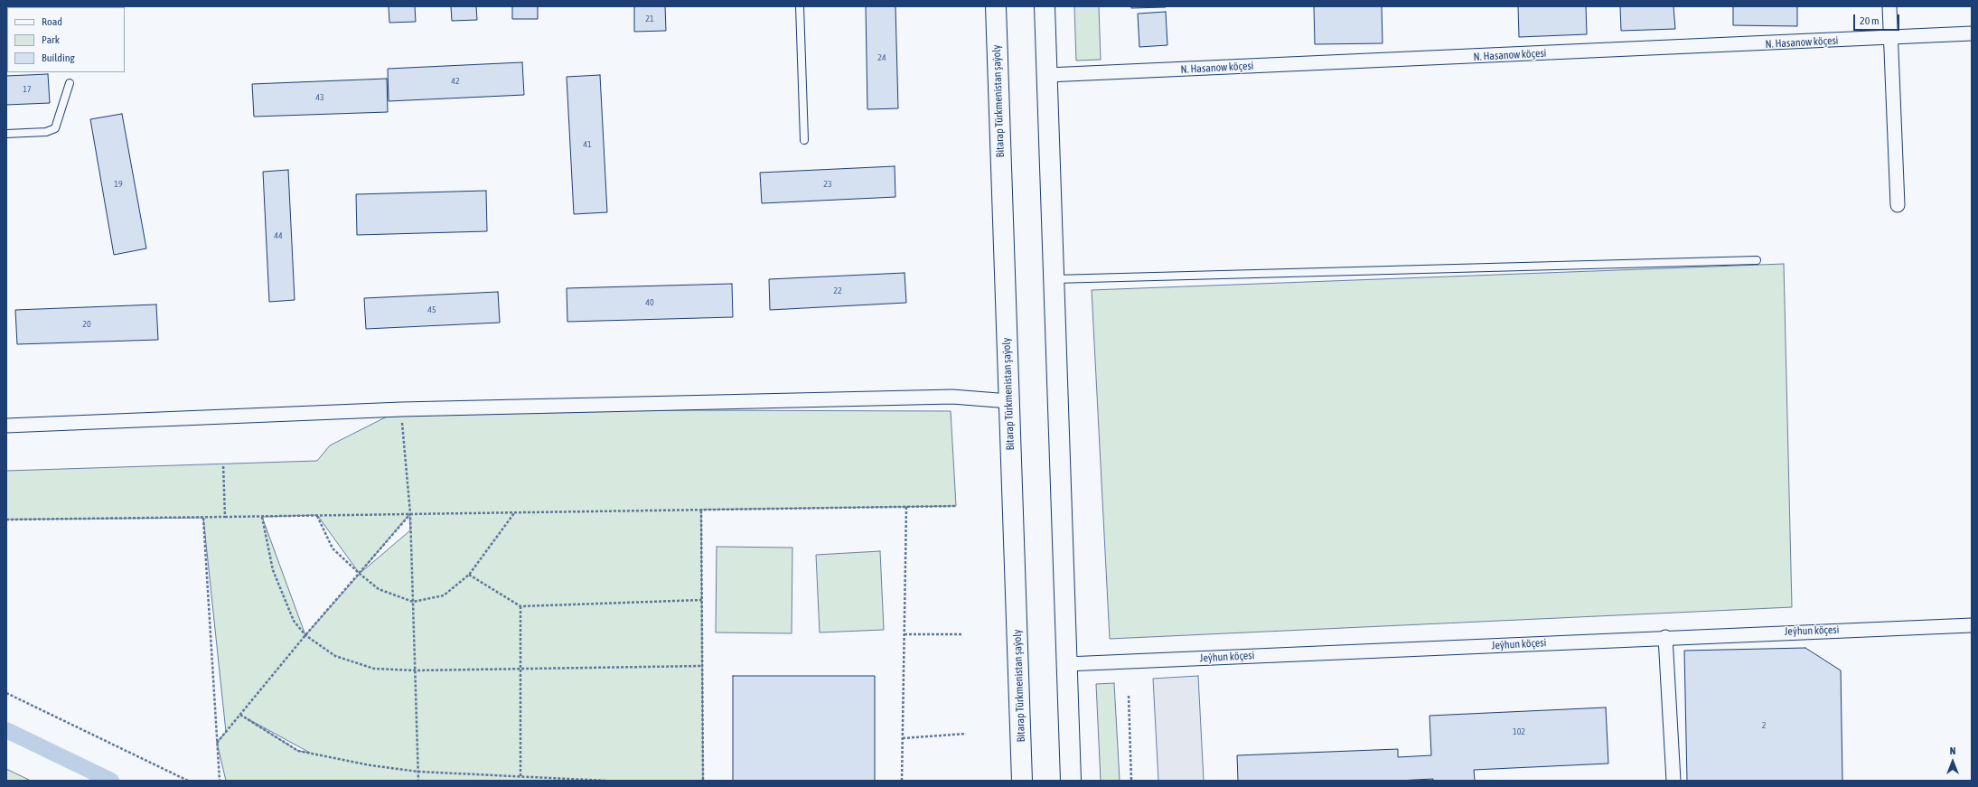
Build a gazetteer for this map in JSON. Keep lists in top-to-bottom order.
{
  "streets": {
    "main road": ["Bitarap Türkmenistan şaýoly"],
    "street": ["N. Hasanow köçesi", "Jeýhun köçesi"]
  },
  "house_numbers": [
    "21",
    "24",
    "42",
    "17",
    "43",
    "41",
    "19",
    "23",
    "44",
    "22",
    "40",
    "45",
    "20",
    "2",
    "102"
  ],
  "legend": ["Road", "Park", "Building"],
  "scale_bar": "20 m",
  "north": "top"
}
